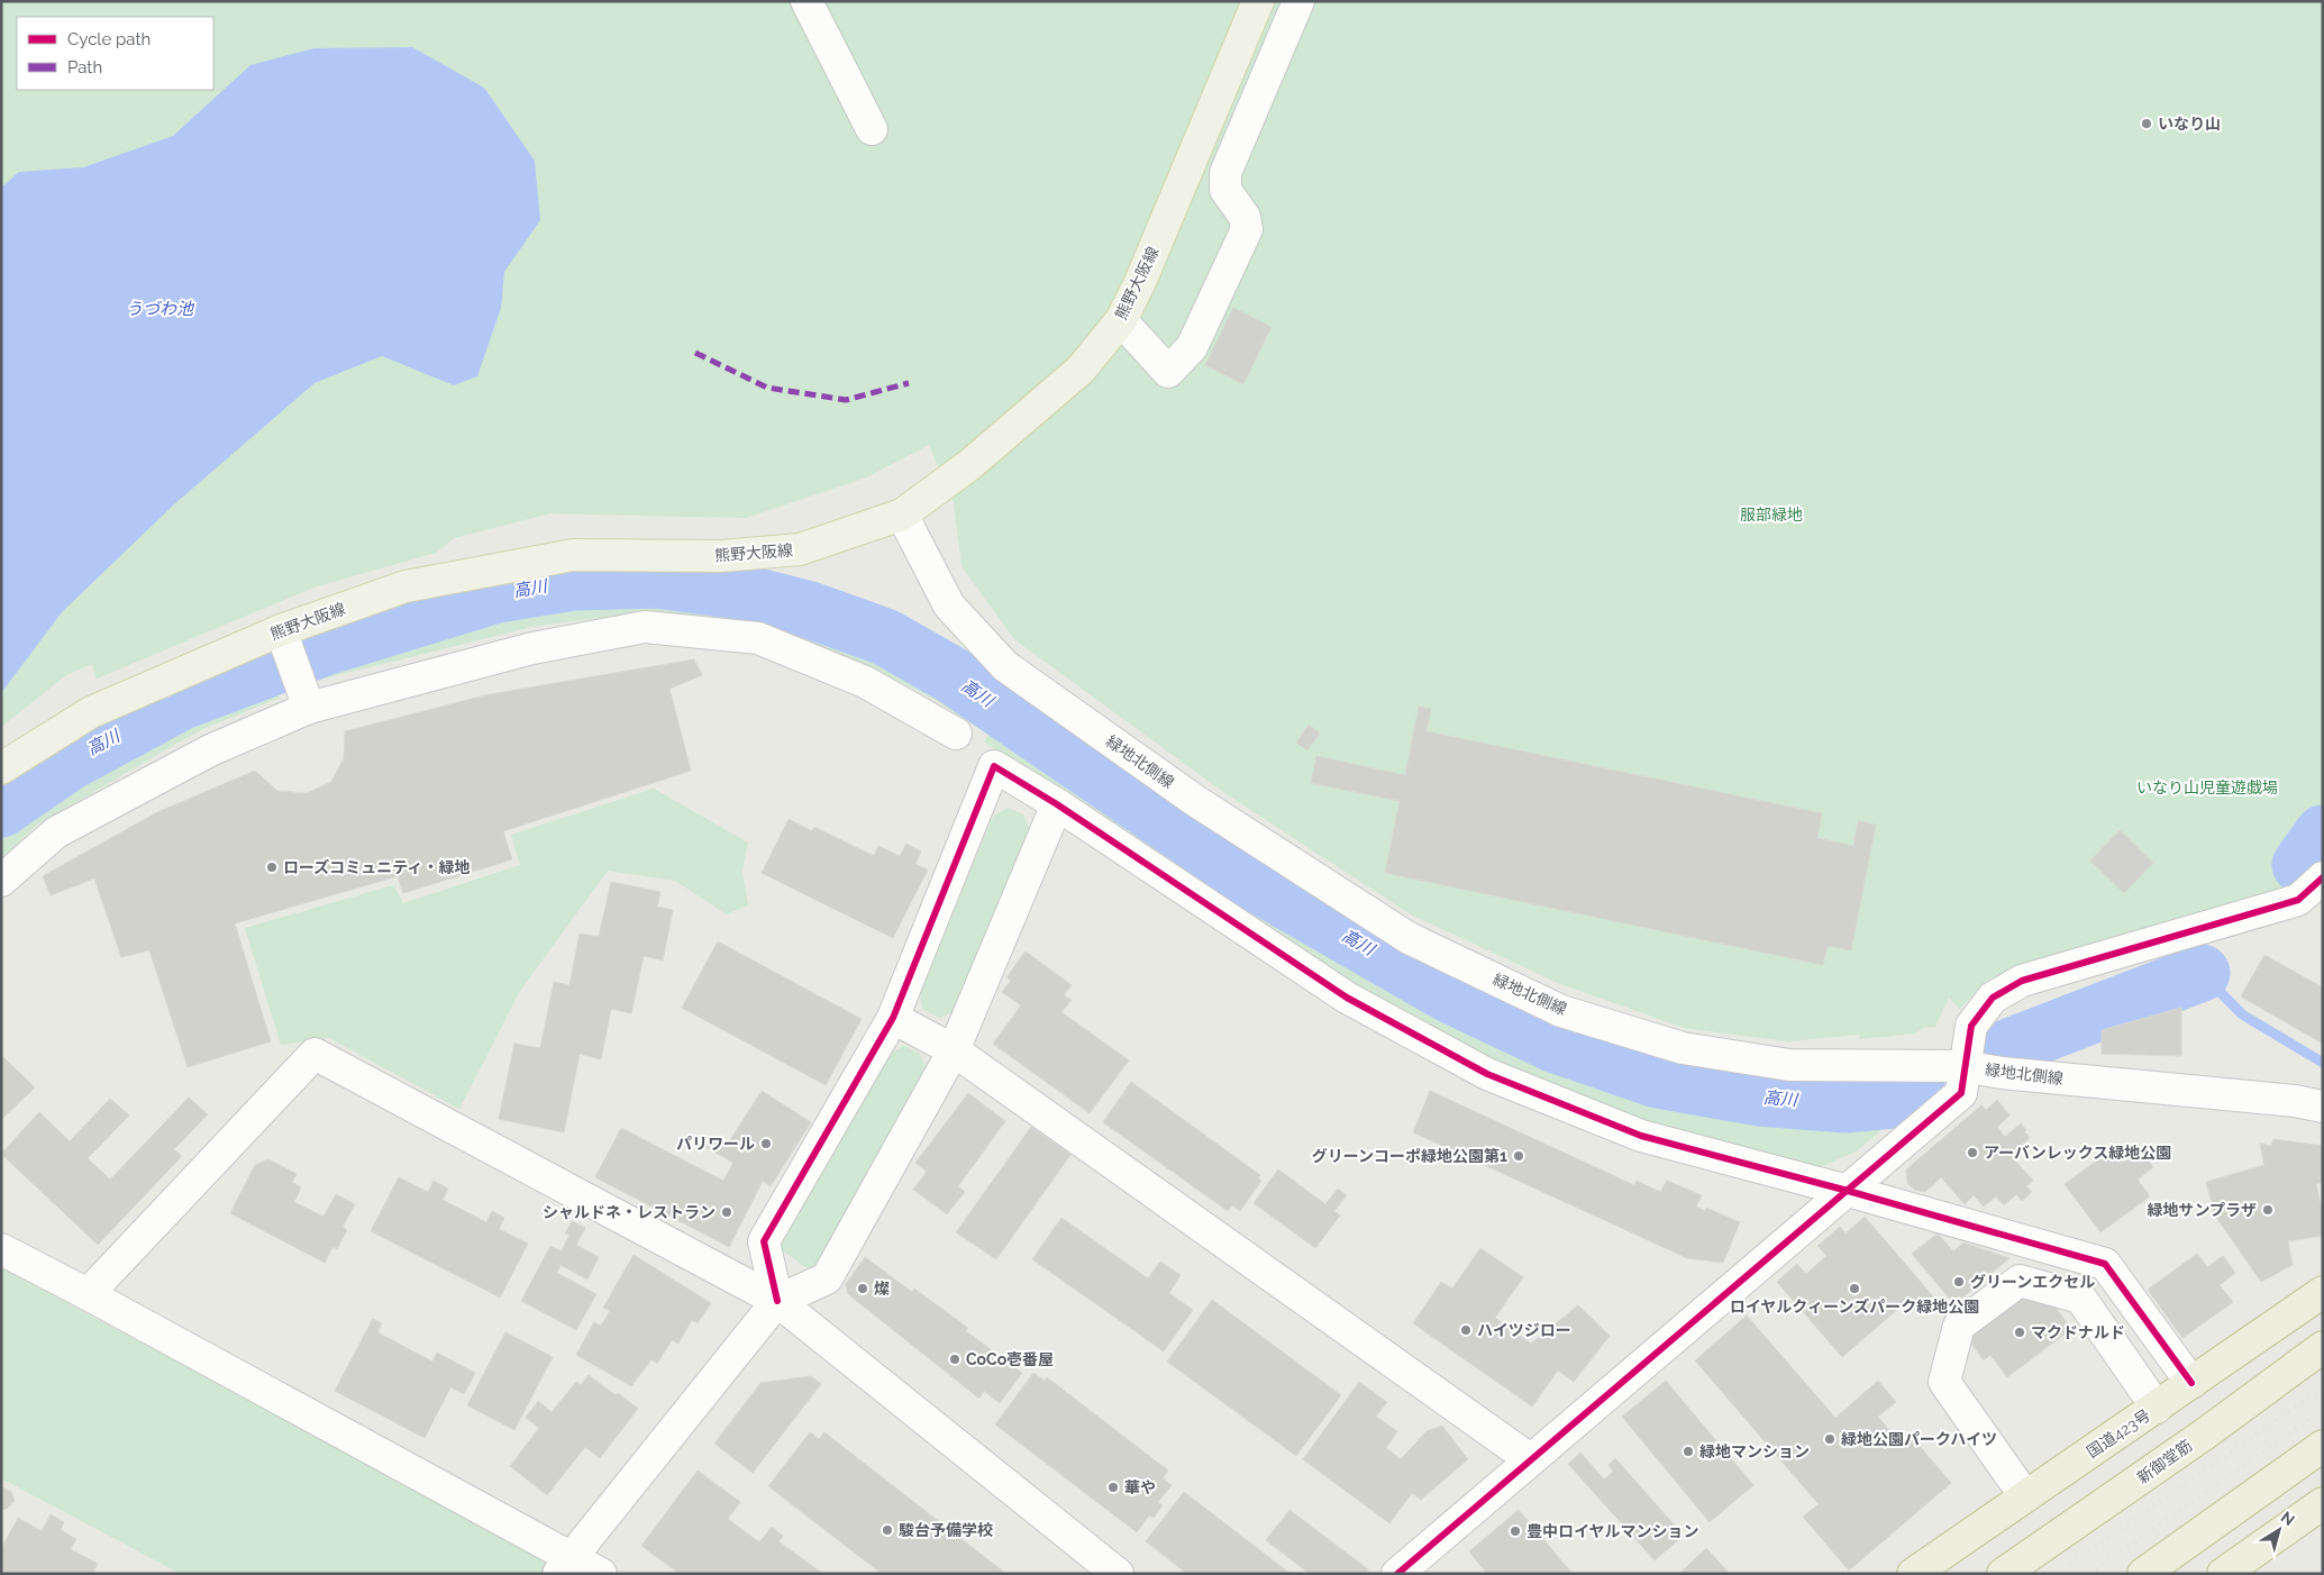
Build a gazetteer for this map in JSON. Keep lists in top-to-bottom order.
{
  "streets": {
    "highway": ["国道423号", "新御堂筋"],
    "main road": ["熊野大阪線"],
    "street": ["緑地北側線"]
  },
  "crossings": [
    ["熊野大阪線", "緑地北側線"]
  ],
  "water": ["うづわ池", "高川"],
  "parks": ["服部緑地", "いなり山児童遊戯場"],
  "places": [
    "いなり山",
    "ローズコミュニティ・緑地",
    "パリワール",
    "アーバンレックス緑地公園",
    "グリーンコーポ緑地公園第1",
    "緑地サンプラザ",
    "シャルドネ・レストラン",
    "グリーンエクセル",
    "燦",
    "ロイヤルクィーンズパーク緑地公園",
    "ハイツジロー",
    "マクドナルド",
    "CoCo壱番屋",
    "緑地公園パークハイツ",
    "緑地マンション",
    "華や",
    "駿台予備学校",
    "豊中ロイヤルマンション"
  ],
  "legend": ["Cycle path", "Path"],
  "north": "top right"
}
